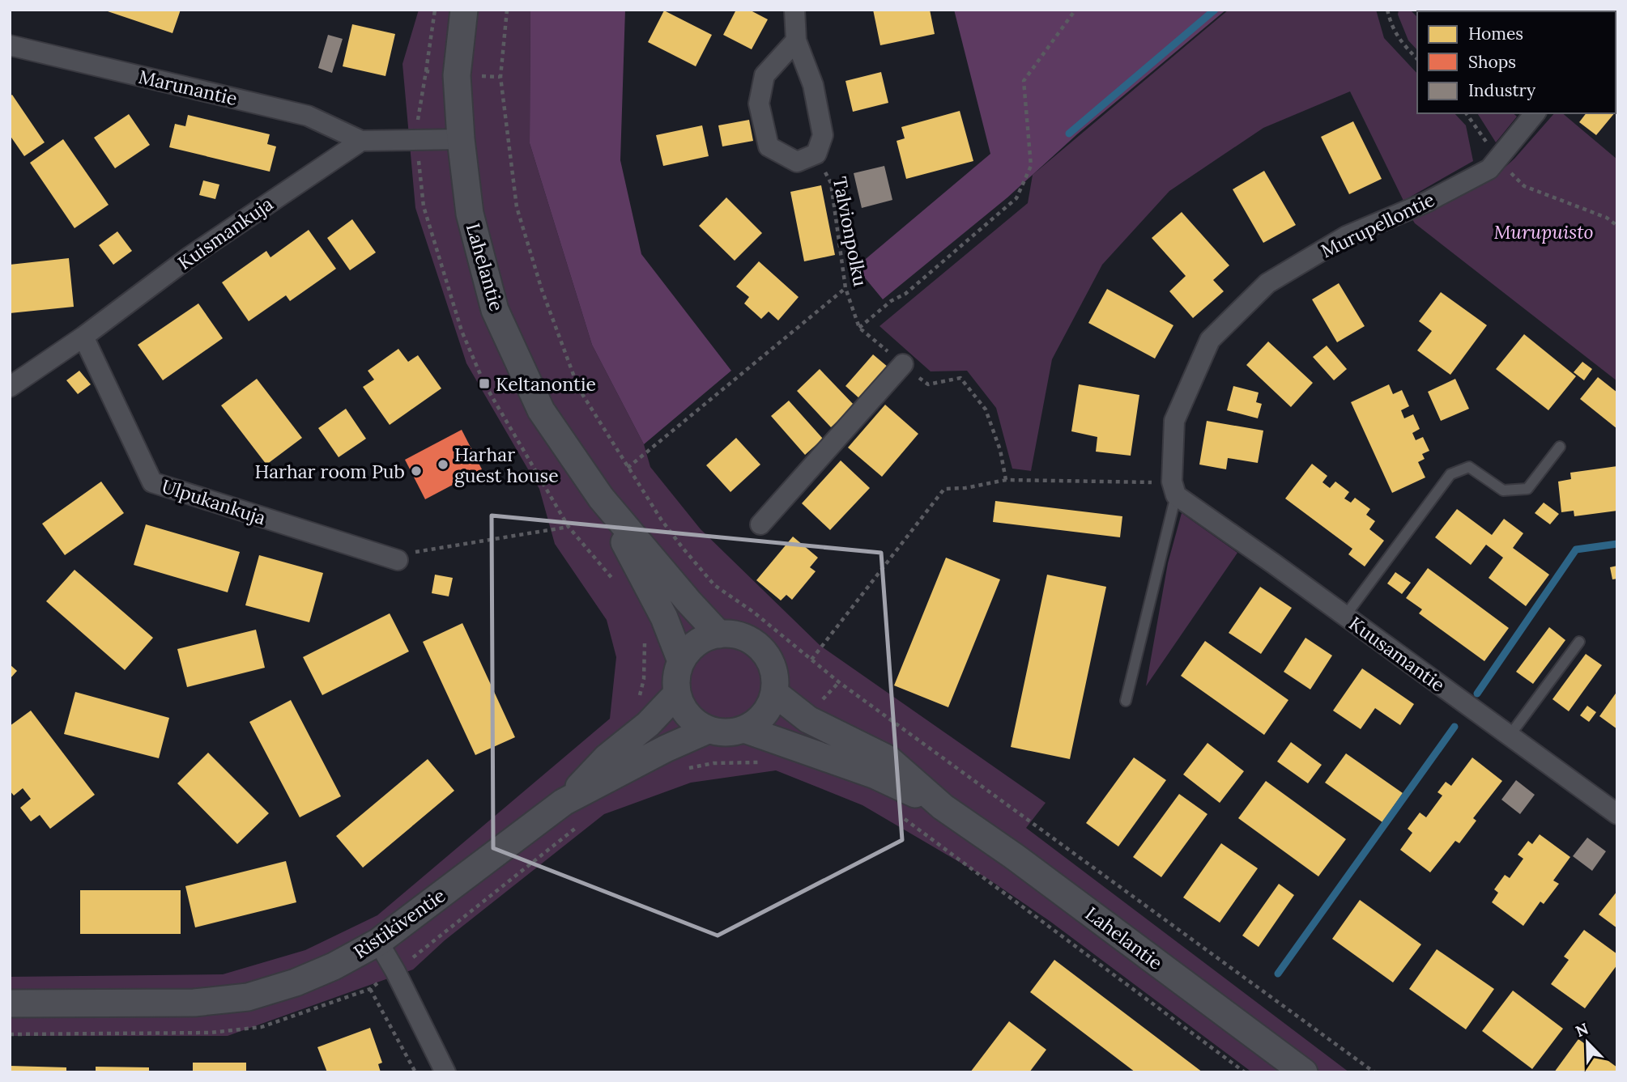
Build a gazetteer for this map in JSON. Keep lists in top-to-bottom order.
{
  "streets": {
    "main road": ["Lahelantie", "Ristikiventie"],
    "street": [
      "Marunantie",
      "Murupellontie",
      "Kuismankuja",
      "Ulpukankuja",
      "Kuusamantie"
    ],
    "path": ["Talvionpolku"]
  },
  "crossings": [
    ["Marunantie", "Kuismankuja"],
    ["Murupellontie", "Kuusamantie"],
    ["Kuismankuja", "Ulpukankuja"],
    ["Lahelantie", "Ristikiventie"]
  ],
  "parks": ["Murupuisto"],
  "places": {
    "transit": ["Keltanontie"],
    "other": ["Harhar guest house", "Harhar room Pub"]
  },
  "legend": ["Homes", "Shops", "Industry"],
  "north": "top left"
}
